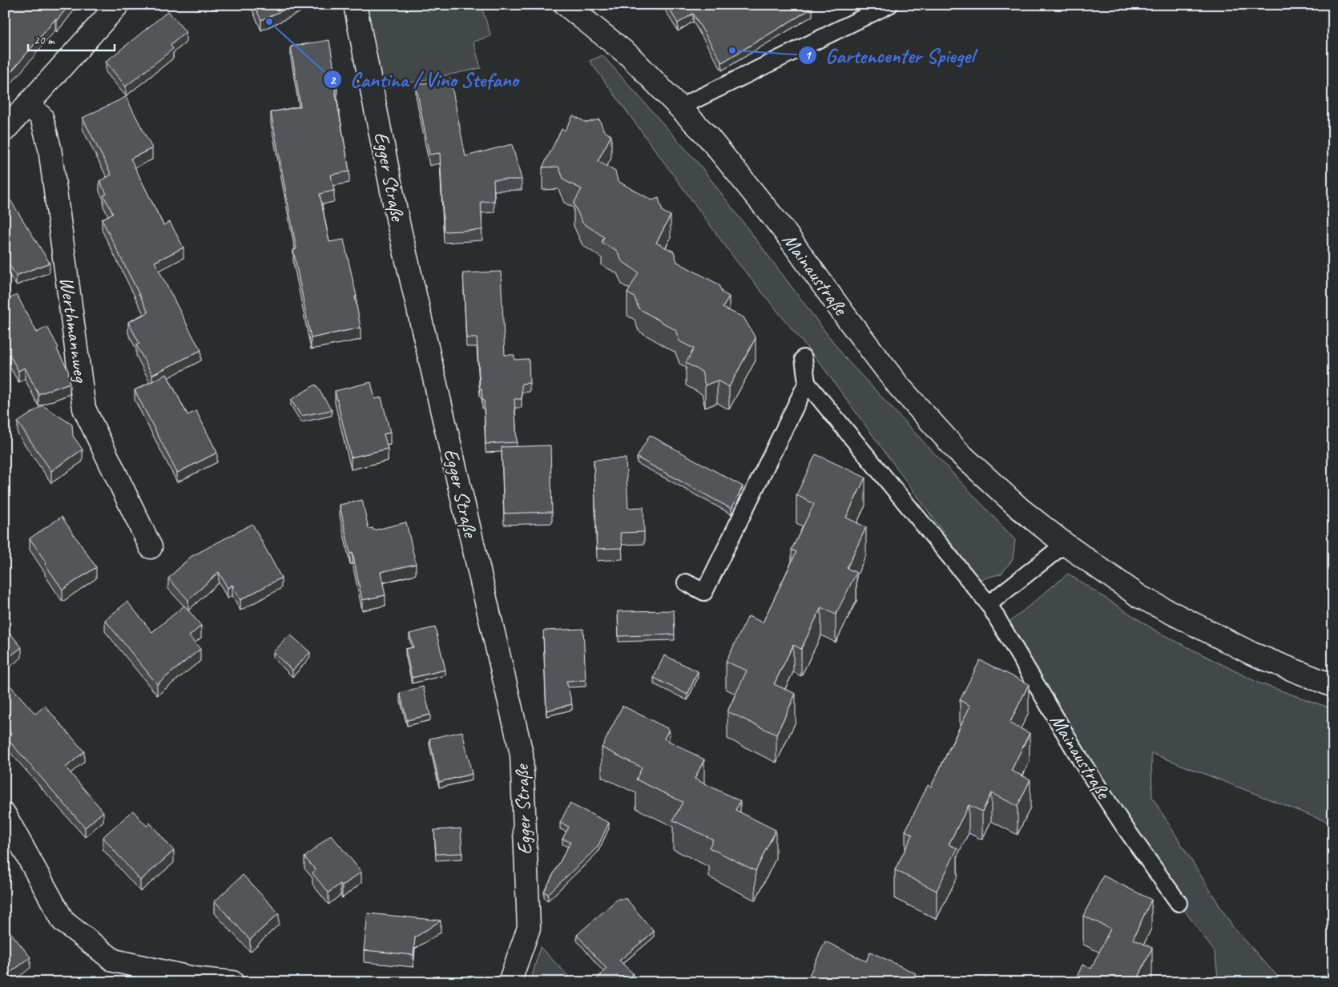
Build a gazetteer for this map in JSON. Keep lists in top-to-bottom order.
{
  "streets": {
    "street": ["Egger Straße", "Mainaustraße", "Werthmannweg"]
  },
  "places": ["Cantina / Vino Stefano", "Gartencenter Spiegel"],
  "scale_bar": "20 m"
}
